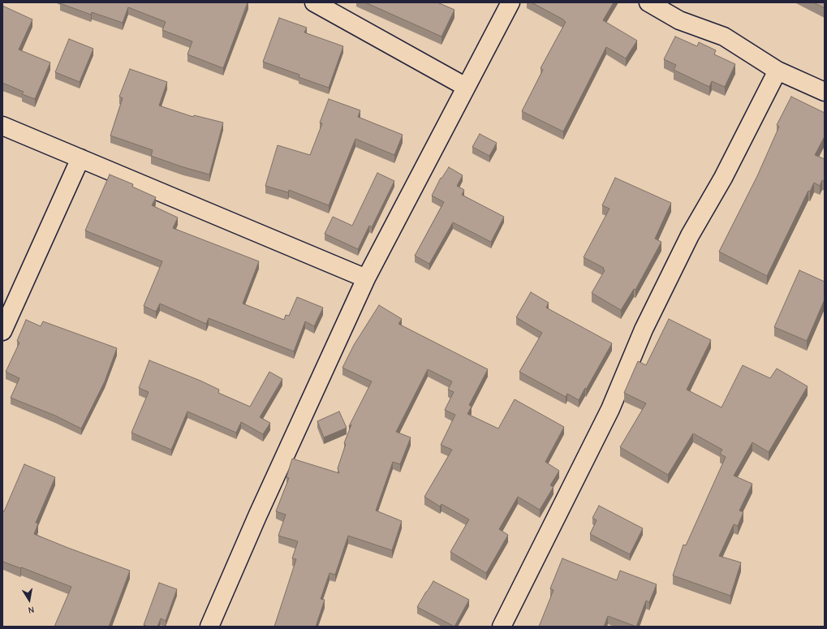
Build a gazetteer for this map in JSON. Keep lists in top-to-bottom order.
{
  "north": "bottom"
}
